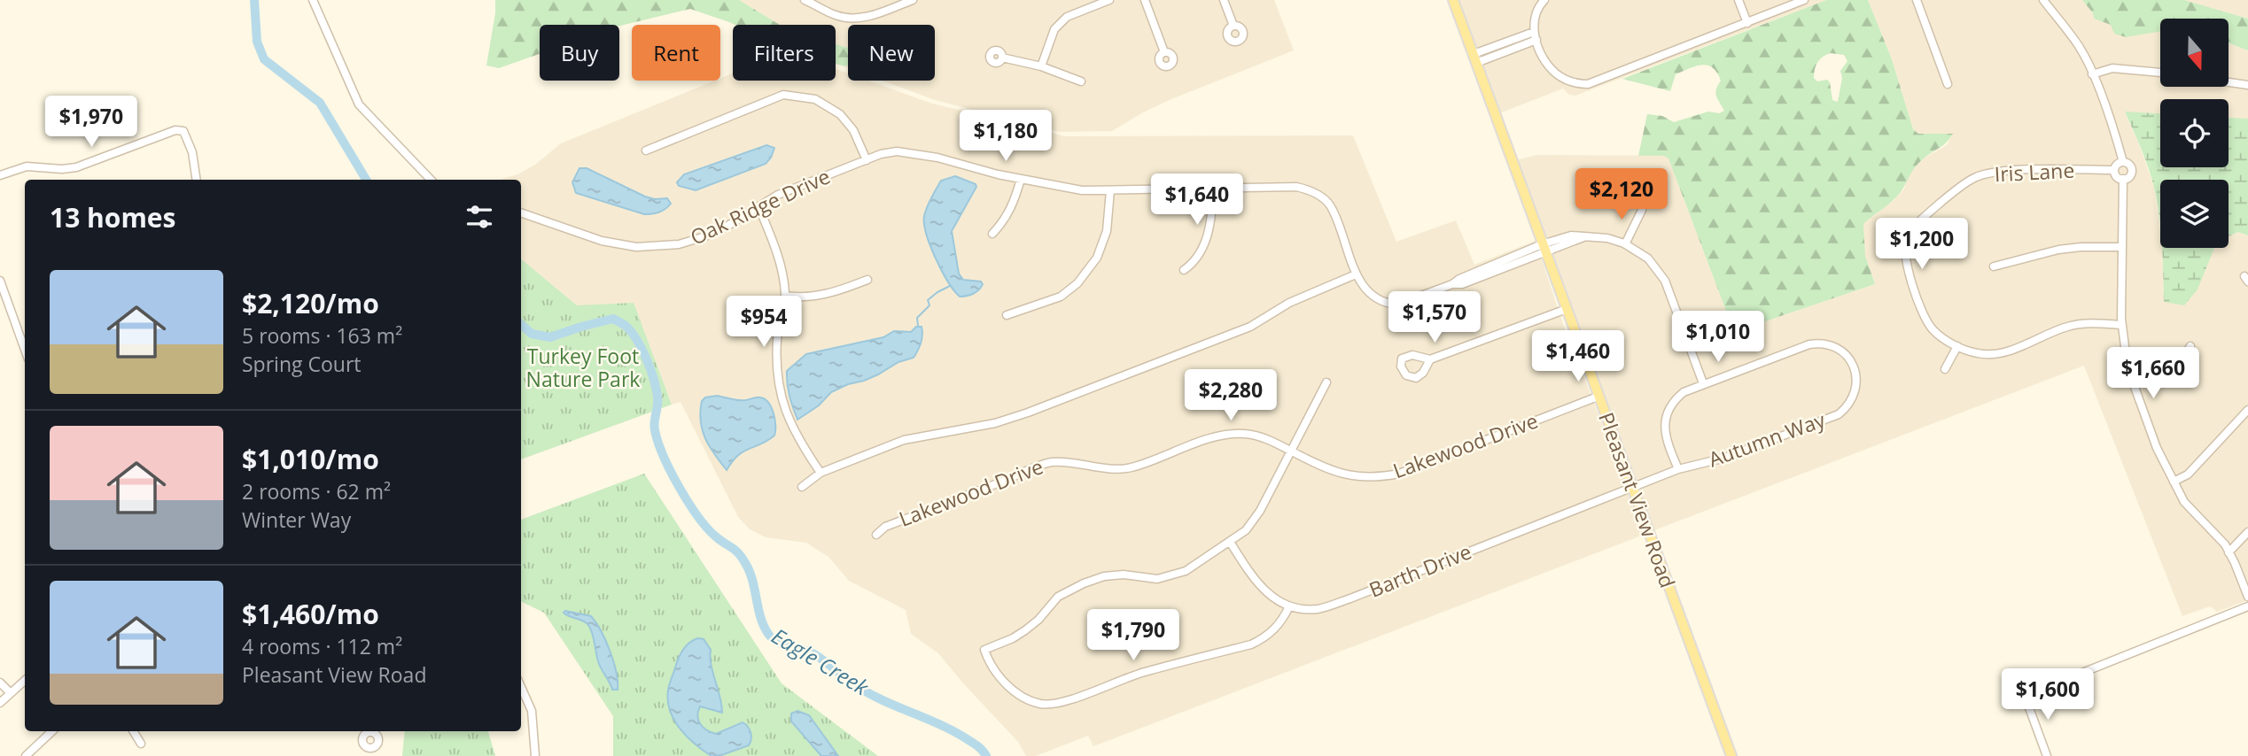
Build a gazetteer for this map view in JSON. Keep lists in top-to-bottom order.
{
  "streets": {
    "main road": ["Pleasant View Road"],
    "street": [
      "Iris Lane",
      "Oak Ridge Drive",
      "Autumn Way",
      "Lakewood Drive",
      "Barth Drive"
    ]
  },
  "crossings": [
    ["Oak Ridge Drive", "Pleasant View Road"],
    ["Autumn Way", "Pleasant View Road"],
    ["Autumn Way", "Barth Drive"],
    ["Lakewood Drive", "Pleasant View Road"],
    ["Pleasant View Road", "Barth Drive"]
  ],
  "water": ["Eagle Creek"],
  "parks": ["Turkey Foot Nature Park"],
  "north": "bottom",
  "page": {
    "chip": [
      "Buy",
      "Rent",
      "Filters",
      "New"
    ],
    "price": [
      "$1,970",
      "$1,180",
      "$2,120",
      "$1,640",
      "$1,200",
      "$1,570",
      "$954",
      "$1,010",
      "$1,460",
      "$1,660",
      "$2,280",
      "$1,790",
      "$1,600"
    ],
    "heading": "13 homes",
    "list": [
      {
        "name": "$2,120/mo",
        "note": "5 rooms · 163 m² · Spring Court"
      },
      {
        "name": "$1,010/mo",
        "note": "2 rooms · 62 m² · Winter Way"
      },
      {
        "name": "$1,460/mo",
        "note": "4 rooms · 112 m² · Pleasant View Road"
      }
    ]
  }
}
